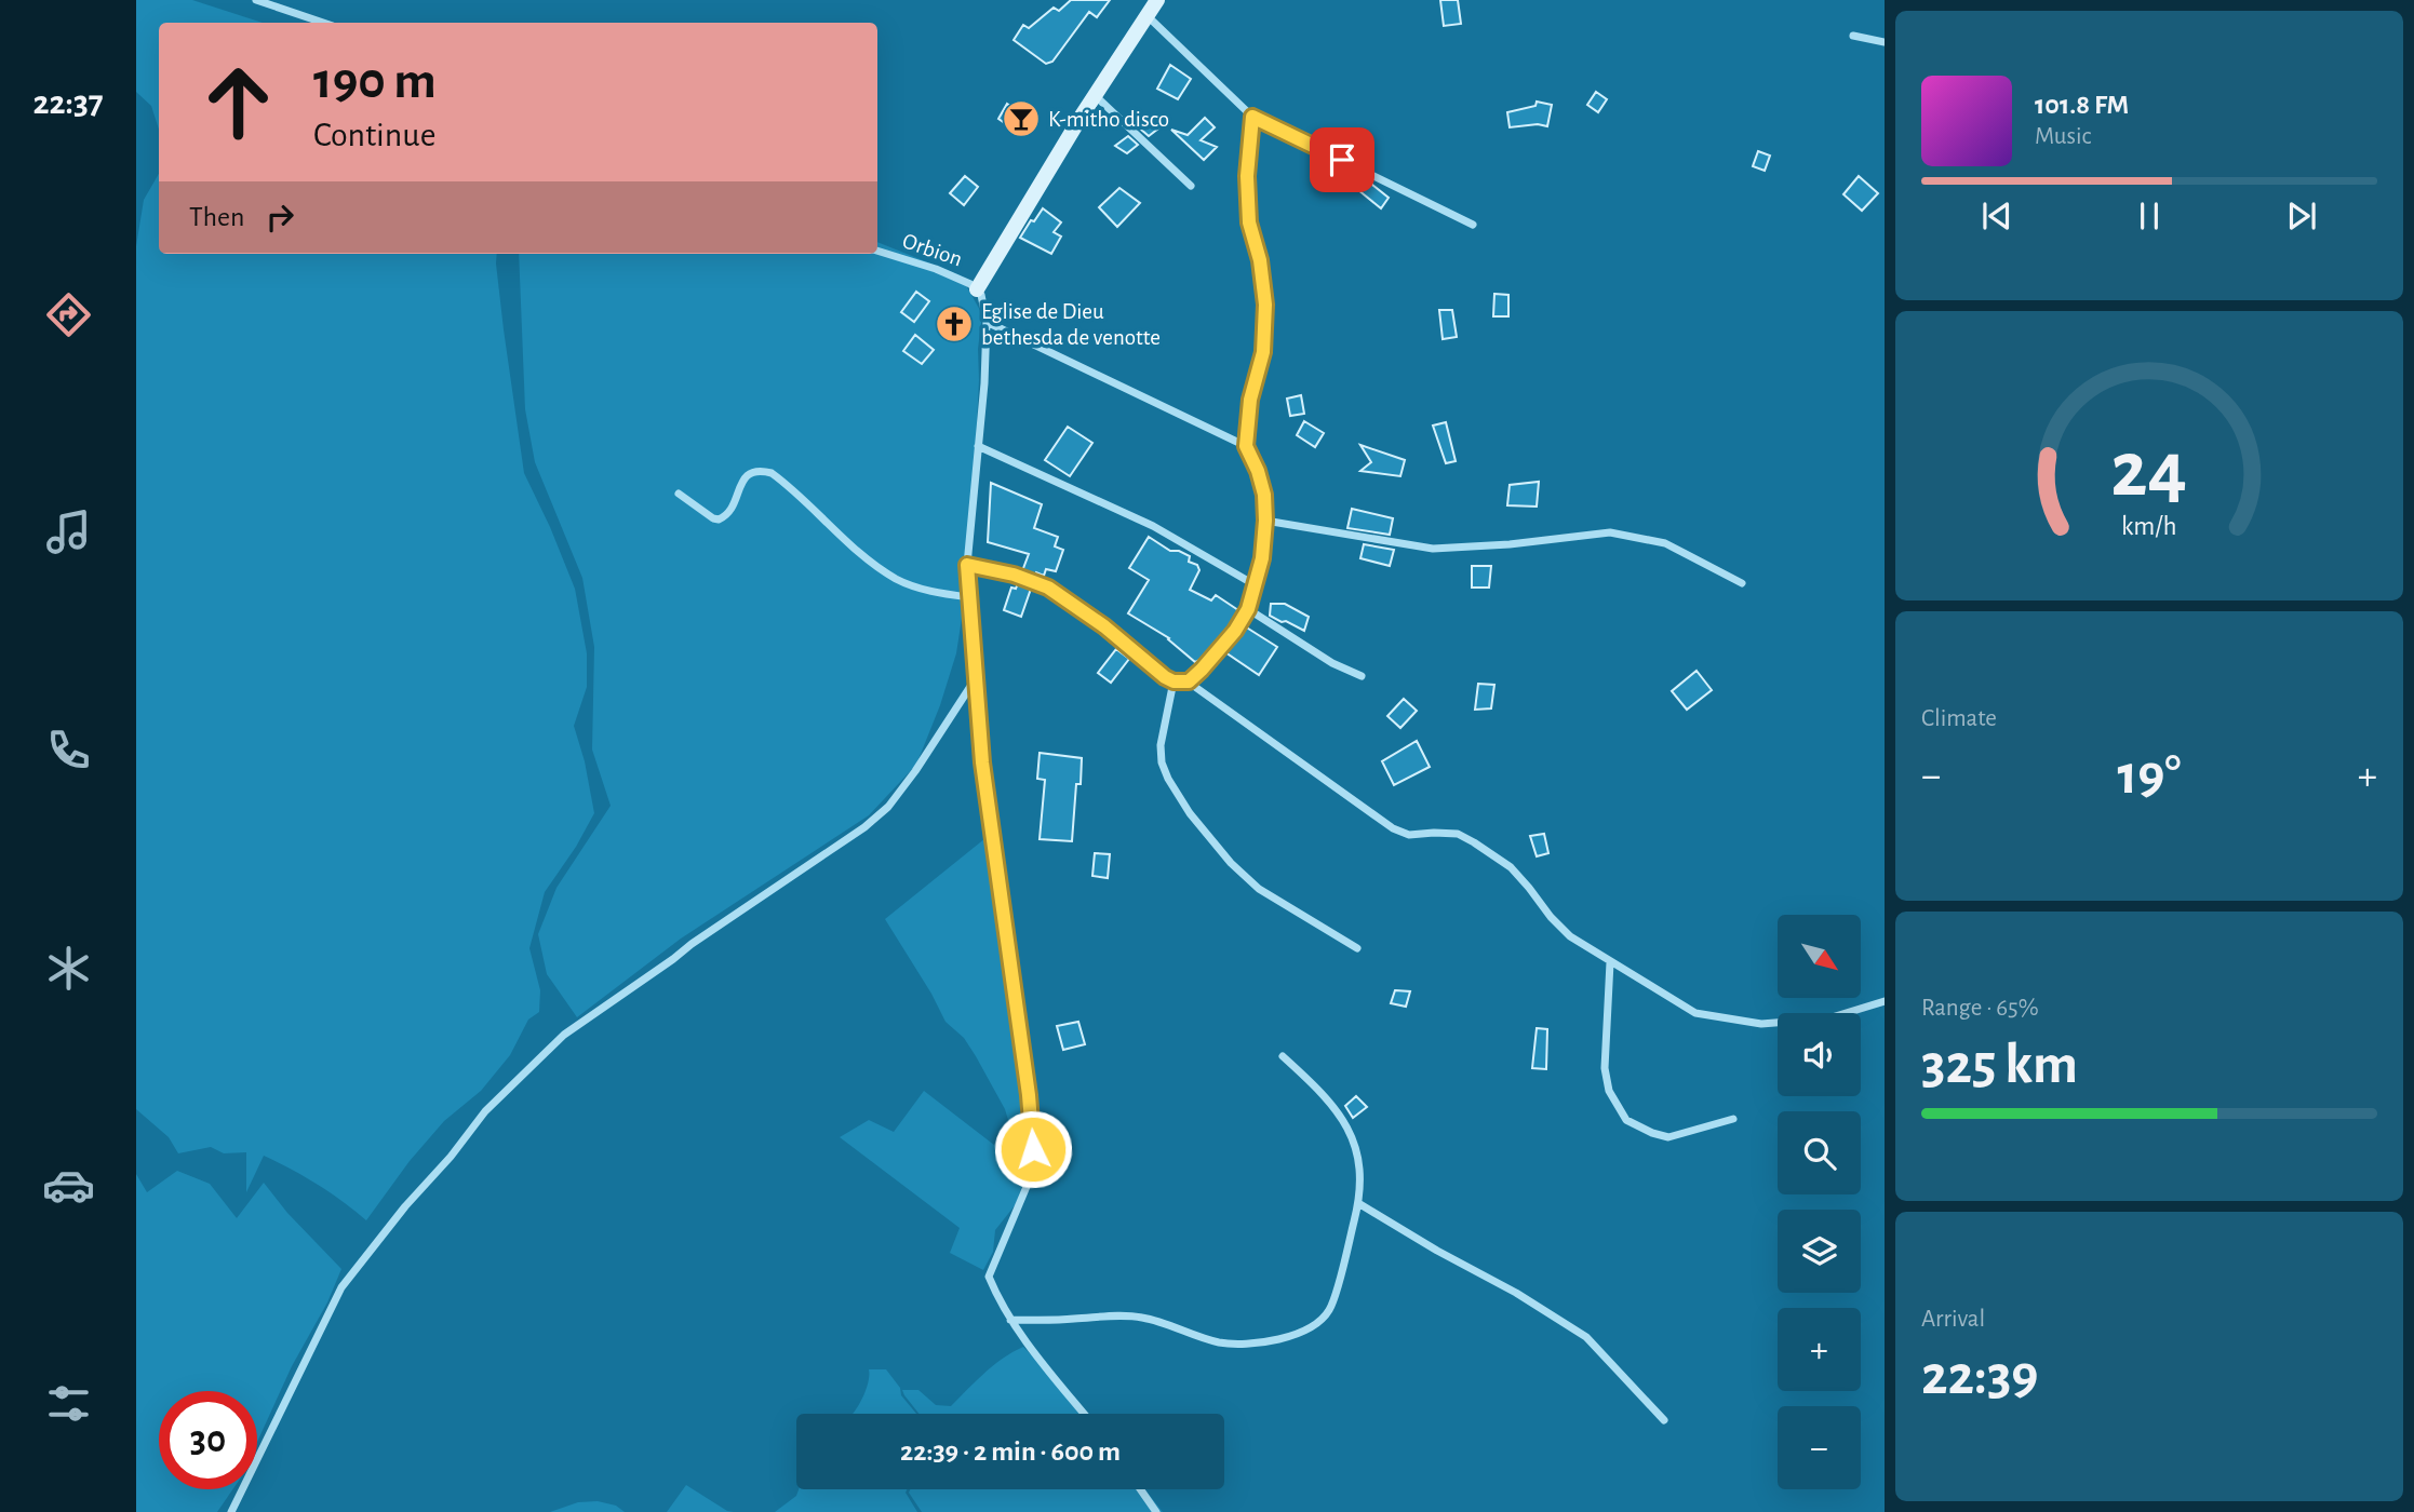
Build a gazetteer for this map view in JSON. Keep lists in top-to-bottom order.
{
  "streets": {
    "street": ["Orbion"]
  },
  "places": {
    "bar": ["K-mitho disco"],
    "church": ["Eglise de Dieu bethesda de venotte"]
  },
  "north": "bottom right",
  "page": {
    "tabs": "22:37",
    "turn": ["190 m", "Continue"],
    "song": ["101.8 FM", "Music"],
    "then": "Then",
    "tile": [
      "Climate",
      ["Range · 65%", "325 km"],
      ["Arrival", "22:39"]
    ],
    "heat": ["−", "19°", "+"],
    "map_buttons": ["+", "−"],
    "limit": "30",
    "trip": "22:39 · 2 min · 600 m",
    "gauge": ["24", "km/h"]
  }
}
